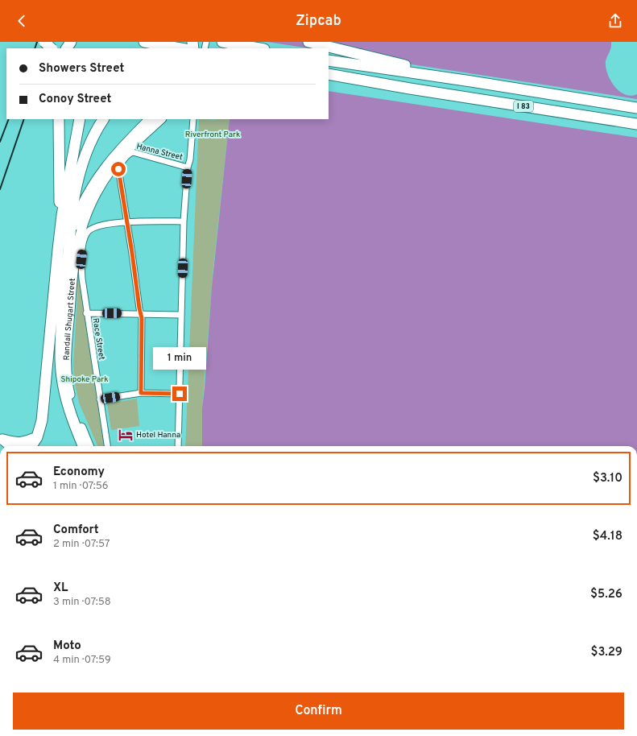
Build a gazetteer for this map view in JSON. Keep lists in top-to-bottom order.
{
  "streets": {
    "highway": ["I 83"],
    "main road": ["Randall Shugart Street"],
    "street": ["Hanna Street", "Race Street"]
  },
  "crossings": [
    ["Hanna Street", "Race Street"]
  ],
  "parks": ["Riverfront Park", "Shipoke Park"],
  "places": {
    "hotel": ["Hotel Hanna"]
  },
  "page": {
    "header": "Zipcab",
    "banner": ["Showers Street", "Conoy Street"],
    "bubble": "1 min",
    "list": [
      {
        "name": "Economy",
        "note": "1 min · 07:56",
        "value": "$3.10"
      },
      {
        "name": "Comfort",
        "note": "2 min · 07:57",
        "value": "$4.18"
      },
      {
        "name": "XL",
        "note": "3 min · 07:58",
        "value": "$5.26"
      },
      {
        "name": "Moto",
        "note": "4 min · 07:59",
        "value": "$3.29"
      }
    ],
    "buttons": "Confirm"
  }
}
